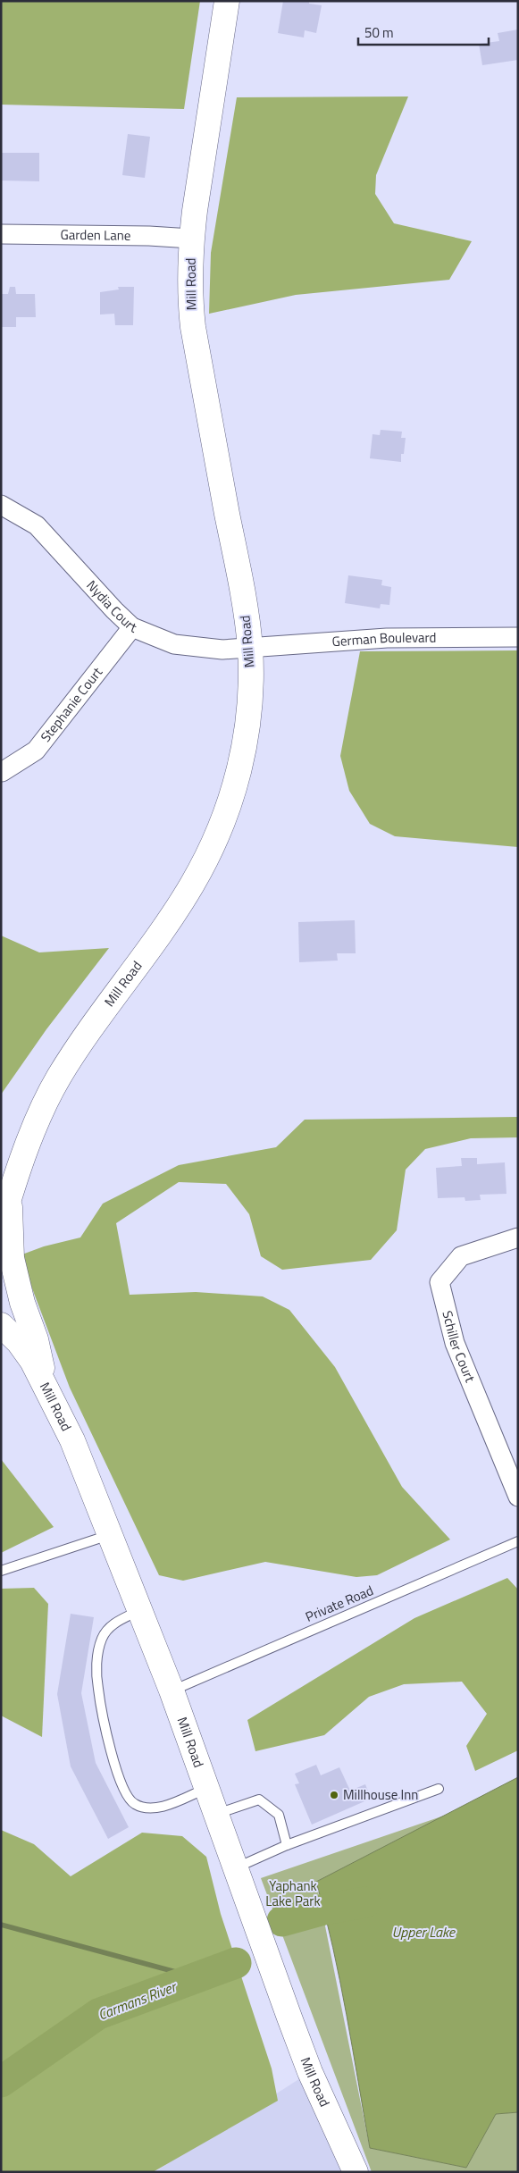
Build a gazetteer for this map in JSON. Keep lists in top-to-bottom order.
{
  "streets": {
    "main road": ["Mill Road"],
    "street": [
      "Garden Lane",
      "Nydia Court",
      "German Boulevard",
      "Stephanie Court",
      "Schiller Court"
    ],
    "lane": ["Private Road"]
  },
  "crossings": [
    ["Garden Lane", "Mill Road"],
    ["Mill Road", "Nydia Court"],
    ["Mill Road", "German Boulevard"],
    ["Mill Road", "Private Road"],
    ["Nydia Court", "German Boulevard"],
    ["Nydia Court", "Stephanie Court"]
  ],
  "water": ["Upper Lake", "Carmans River"],
  "parks": ["Yaphank Lake Park"],
  "places": ["Millhouse Inn"],
  "scale_bar": "50 m"
}
